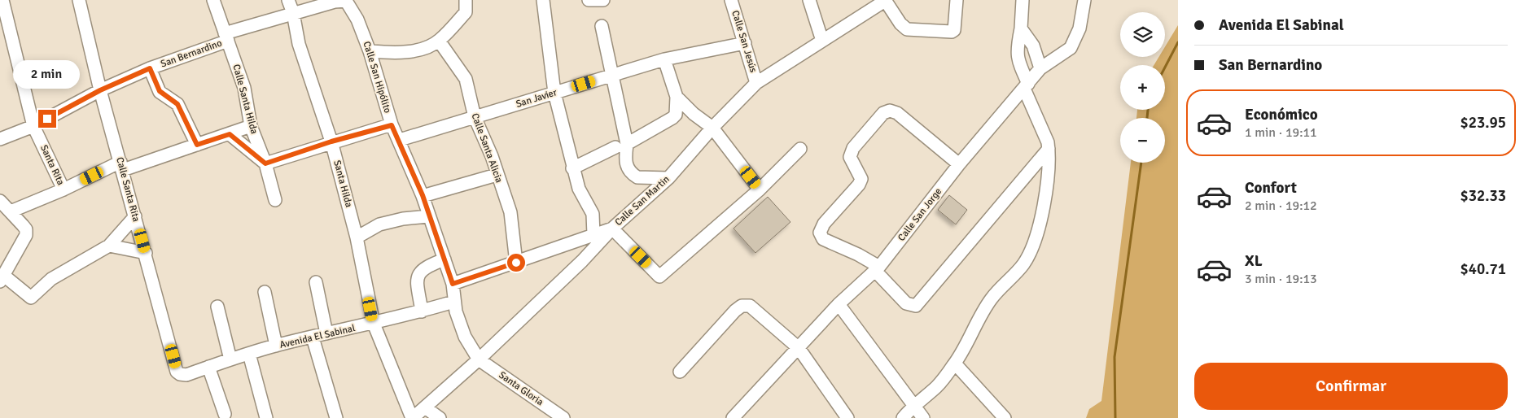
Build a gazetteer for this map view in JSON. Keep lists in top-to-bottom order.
{
  "streets": {
    "street": [
      "Calle San Jesús",
      "San Bernardino",
      "Calle San Hipólito",
      "San Javier",
      "Calle Santa Hilda",
      "Calle Santa Alicia",
      "Santa Rita",
      "Santa Hilda",
      "Calle Santa Rita",
      "Calle San Martin",
      "Calle San Jorge",
      "Avenida El Sabinal",
      "Santa Gloria"
    ]
  },
  "crossings": [
    ["Calle San Jesús", "San Javier"],
    ["Calle San Jesús", "Calle San Martin"],
    ["San Bernardino", "Calle San Hipólito"],
    ["San Bernardino", "Calle Santa Hilda"],
    ["San Bernardino", "Santa Rita"],
    ["San Bernardino", "Santa Hilda"],
    ["San Bernardino", "Calle Santa Rita"],
    ["Calle San Hipólito", "San Javier"],
    ["Calle San Hipólito", "Calle San Martin"],
    ["Calle San Hipólito", "Avenida El Sabinal"],
    ["Calle San Hipólito", "Santa Gloria"],
    ["San Javier", "Calle Santa Alicia"],
    ["Santa Hilda", "Calle San Martin"],
    ["Santa Hilda", "Avenida El Sabinal"],
    ["Calle Santa Rita", "Avenida El Sabinal"],
    ["Calle San Martin", "Santa Gloria"]
  ],
  "page": {
    "banner": ["Avenida El Sabinal", "San Bernardino"],
    "map_buttons": ["+", "−"],
    "bubble": "2 min",
    "list": [
      {
        "name": "Económico",
        "note": "1 min · 19:11",
        "value": "$23.95"
      },
      {
        "name": "Confort",
        "note": "2 min · 19:12",
        "value": "$32.33"
      },
      {
        "name": "XL",
        "note": "3 min · 19:13",
        "value": "$40.71"
      }
    ],
    "buttons": "Confirmar"
  }
}
